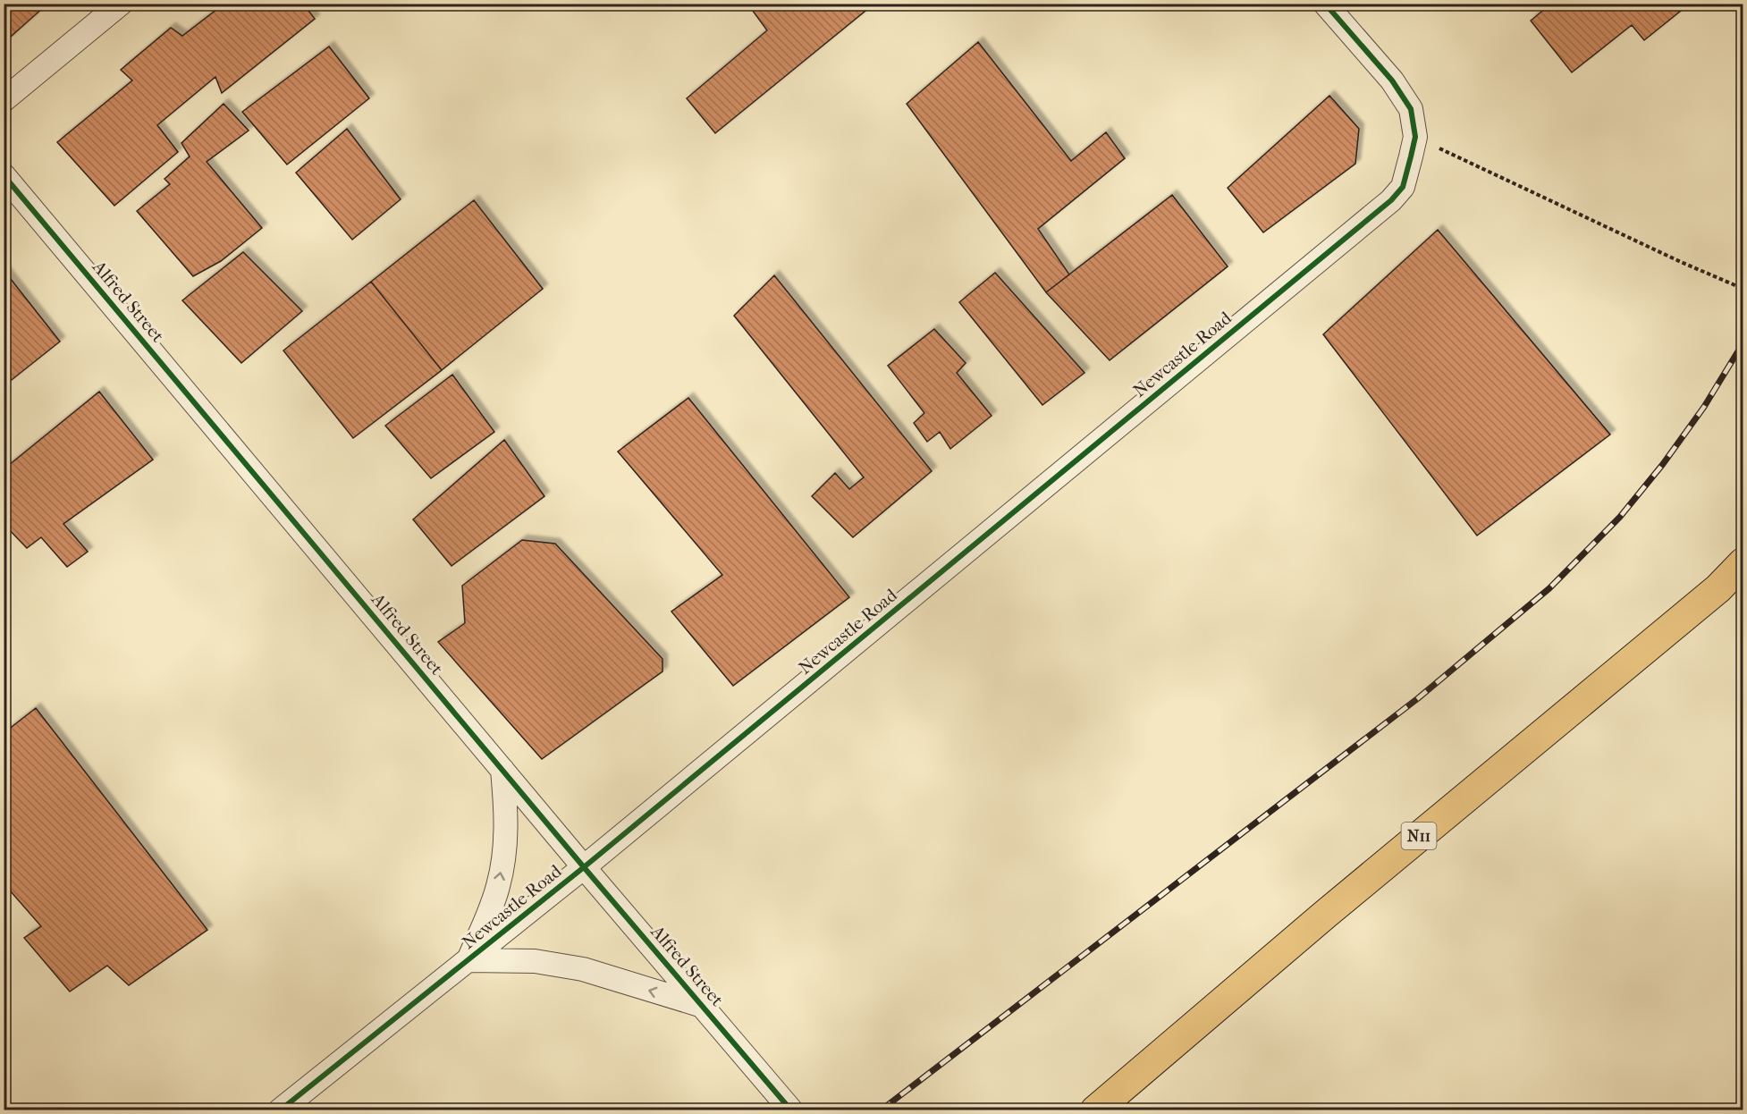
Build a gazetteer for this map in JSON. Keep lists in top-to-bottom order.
{
  "streets": {
    "highway": ["N11"],
    "street": ["Alfred Street", "Newcastle Road"]
  },
  "crossings": [
    ["Alfred Street", "Newcastle Road"]
  ]
}
